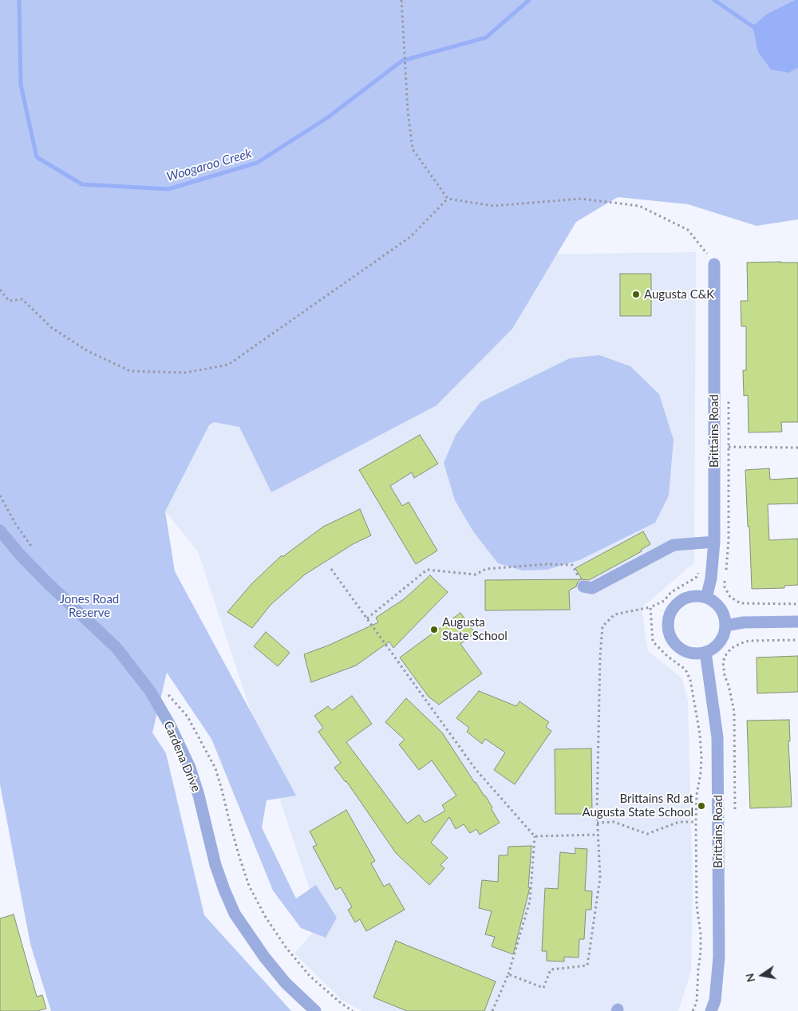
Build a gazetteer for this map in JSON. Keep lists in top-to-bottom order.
{
  "streets": {
    "street": ["Brittains Road", "Cardena Drive"]
  },
  "water": ["Woogaroo Creek"],
  "parks": ["Jones Road Reserve"],
  "places": ["Augusta C&K", "Augusta State School", "Brittains Rd at Augusta State School"],
  "north": "left"
}
